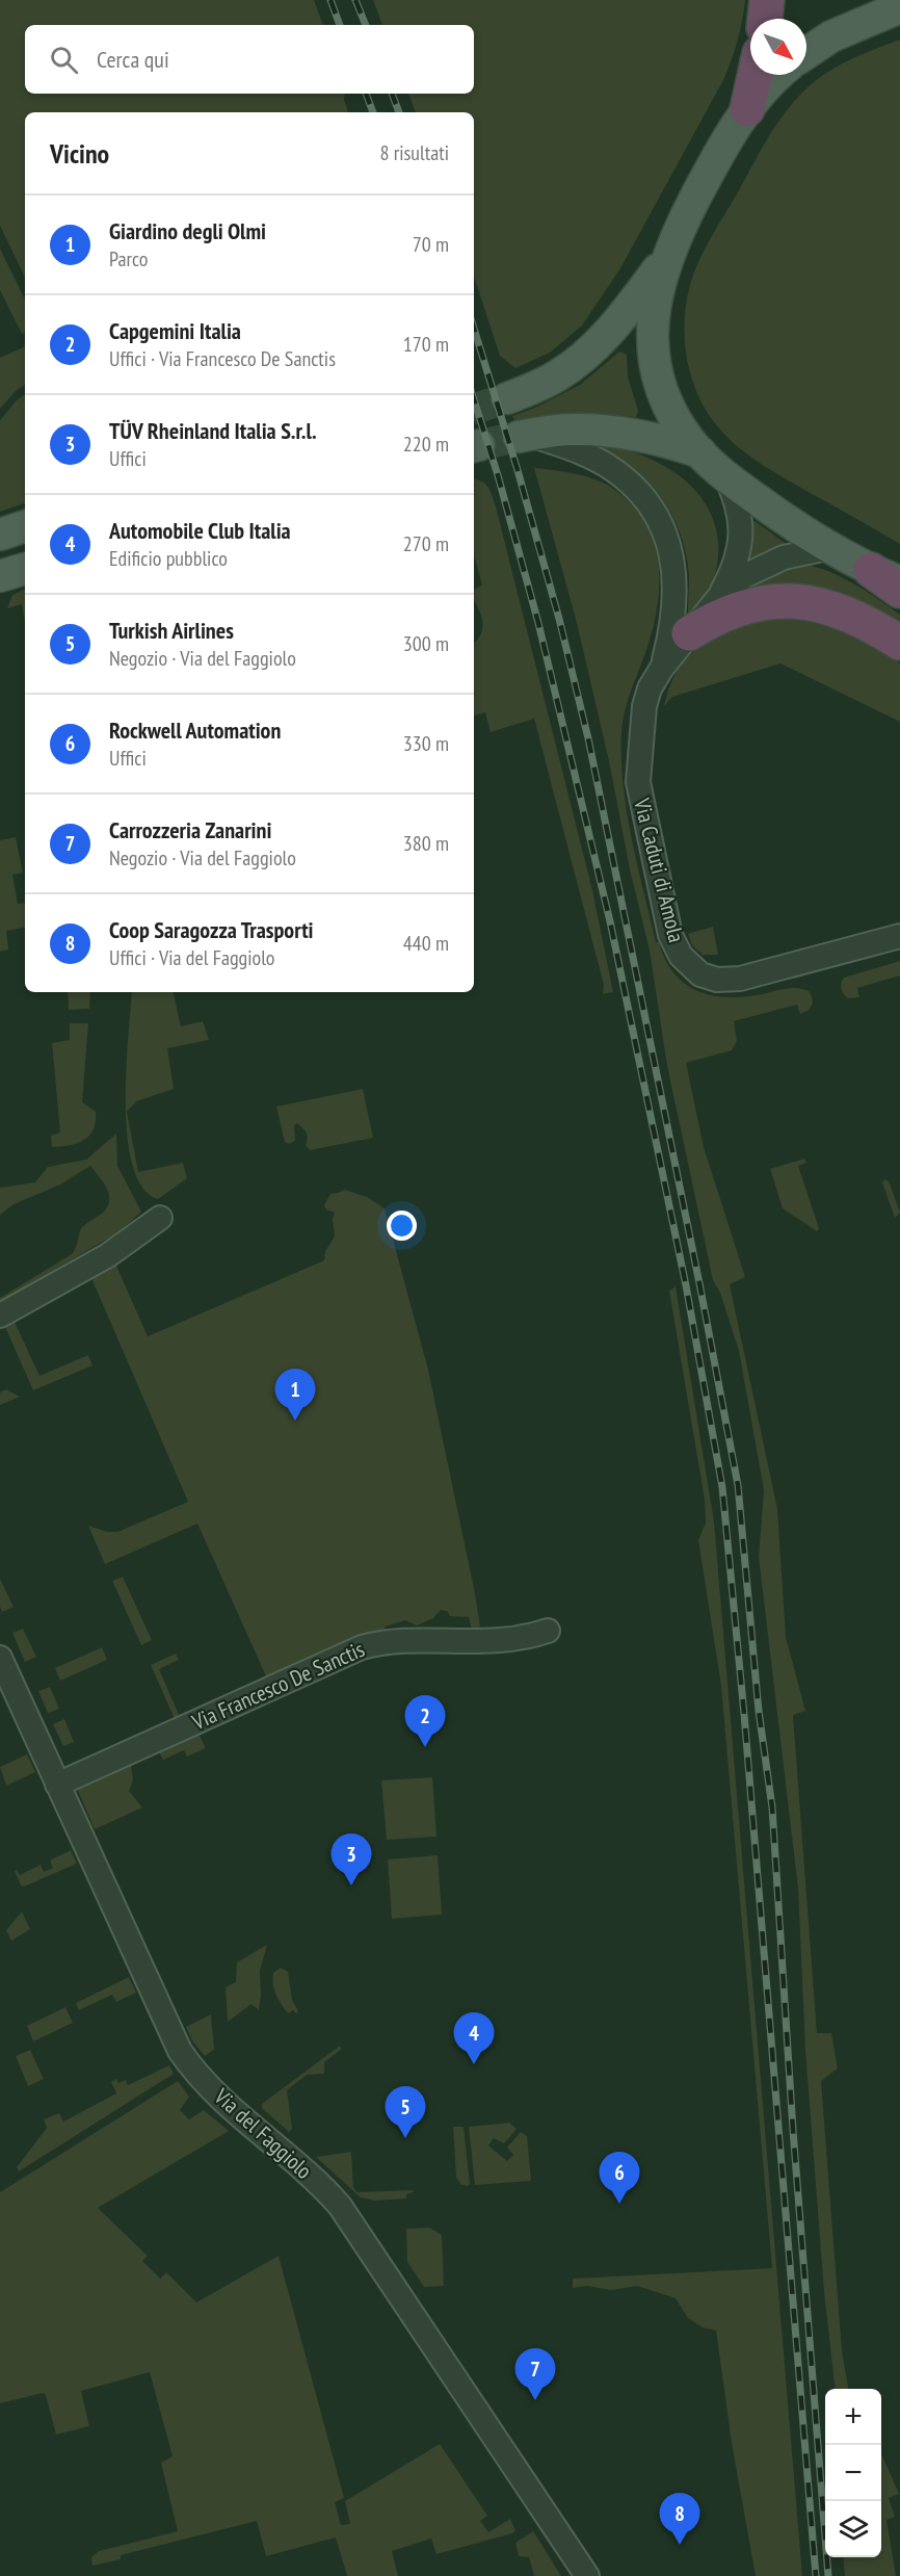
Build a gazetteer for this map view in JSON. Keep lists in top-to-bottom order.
{
  "streets": {
    "street": ["Via Caduti di Amola", "Via Francesco De Sanctis", "Via del Faggiolo"]
  },
  "crossings": [
    ["Via Francesco De Sanctis", "Via del Faggiolo"]
  ],
  "north": "bottom right",
  "page": {
    "search": "Cerca qui",
    "heading": ["Vicino", "8 risultati"],
    "list": [
      {
        "mark": "1",
        "name": "Giardino degli Olmi",
        "note": "Parco",
        "value": "70 m"
      },
      {
        "mark": "2",
        "name": "Capgemini Italia",
        "note": "Uffici · Via Francesco De Sanctis",
        "value": "170 m"
      },
      {
        "mark": "3",
        "name": "TÜV Rheinland Italia S.r.l.",
        "note": "Uffici",
        "value": "220 m"
      },
      {
        "mark": "4",
        "name": "Automobile Club Italia",
        "note": "Edificio pubblico",
        "value": "270 m"
      },
      {
        "mark": "5",
        "name": "Turkish Airlines",
        "note": "Negozio · Via del Faggiolo",
        "value": "300 m"
      },
      {
        "mark": "6",
        "name": "Rockwell Automation",
        "note": "Uffici",
        "value": "330 m"
      },
      {
        "mark": "7",
        "name": "Carrozzeria Zanarini",
        "note": "Negozio · Via del Faggiolo",
        "value": "380 m"
      },
      {
        "mark": "8",
        "name": "Coop Saragozza Trasporti",
        "note": "Uffici · Via del Faggiolo",
        "value": "440 m"
      }
    ],
    "pins": [
      "1",
      "2",
      "3",
      "4",
      "5",
      "6",
      "7",
      "8"
    ],
    "map_buttons": ["+", "−"]
  }
}
